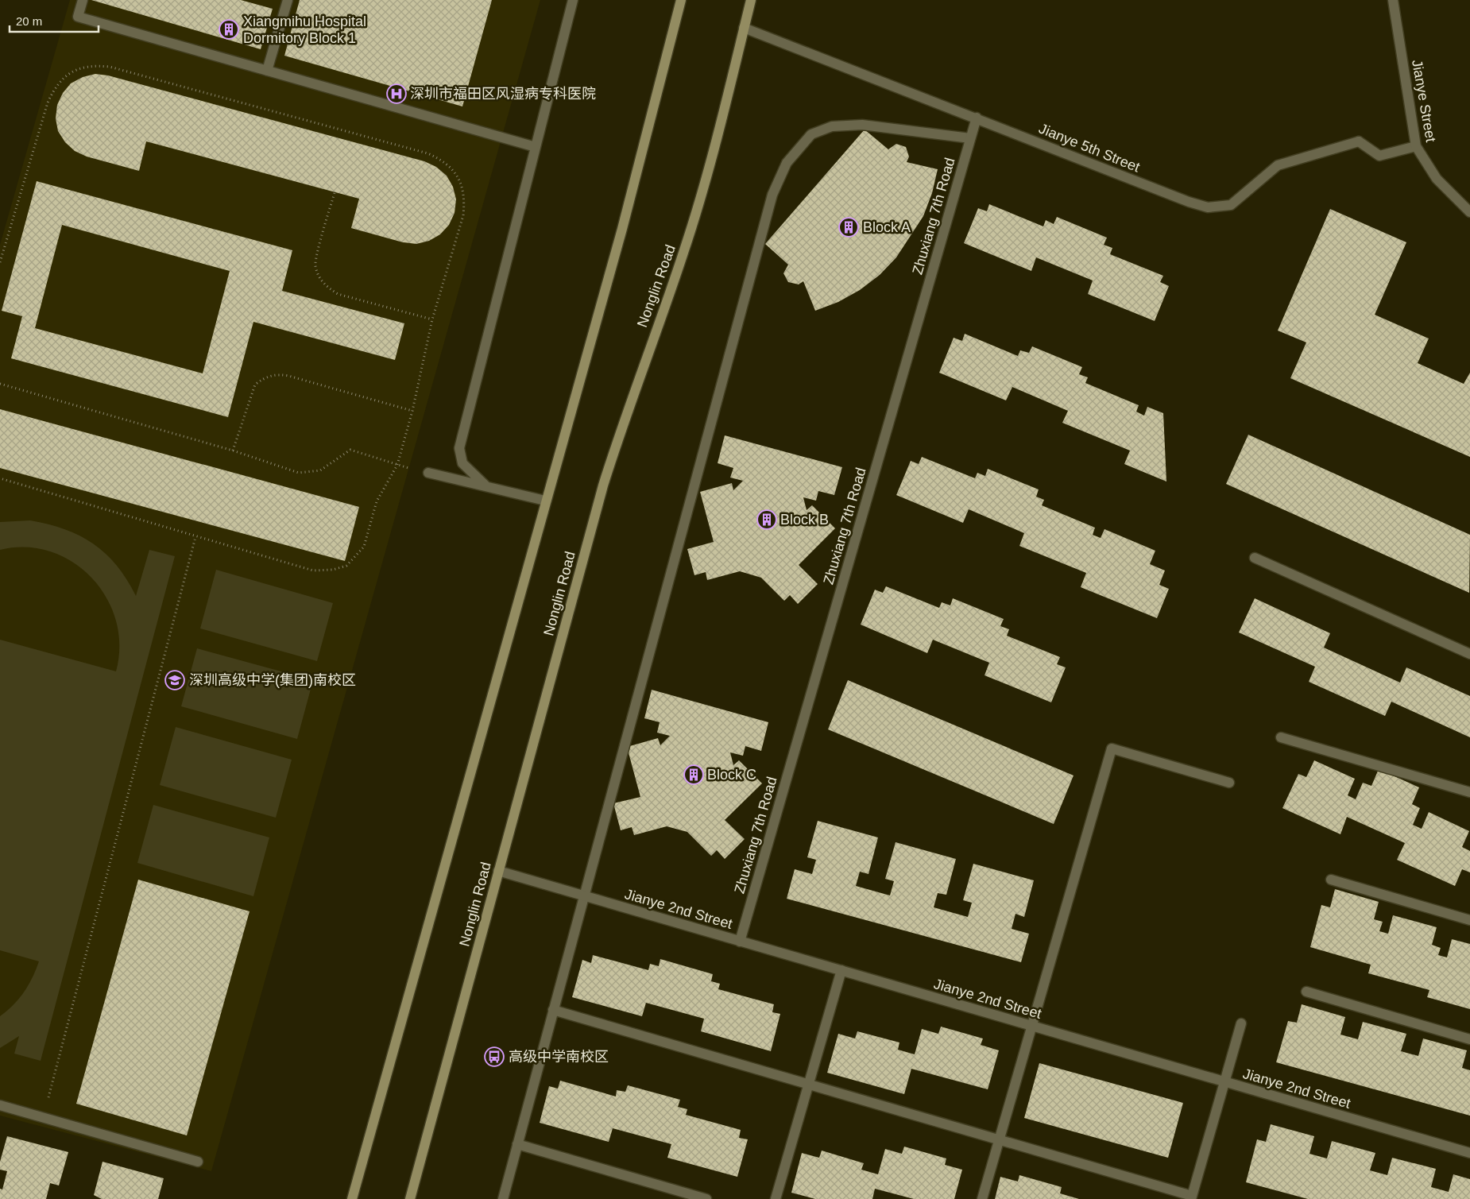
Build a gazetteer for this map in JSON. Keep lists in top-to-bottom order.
{
  "streets": {
    "main road": ["Nonglin Road"],
    "street": [
      "Jianye Street",
      "Jianye 5th Street",
      "Zhuxiang 7th Road",
      "Jianye 2nd Street"
    ]
  },
  "crossings": [
    ["Jianye Street", "Jianye 5th Street"],
    ["Jianye 5th Street", "Zhuxiang 7th Road"],
    ["Jianye 5th Street", "Nonglin Road"],
    ["Zhuxiang 7th Road", "Jianye 2nd Street"],
    ["Nonglin Road", "Jianye 2nd Street"]
  ],
  "places": {
    "building": [
      "Xiangmihu Hospital Dormitory Block 1",
      "Block A",
      "Block B",
      "Block C"
    ],
    "hospital": ["深圳市福田区风湿病专科医院"],
    "school or university": ["深圳高级中学(集团)南校区"],
    "bus stop": ["高级中学南校区"]
  },
  "scale_bar": "20 m"
}
